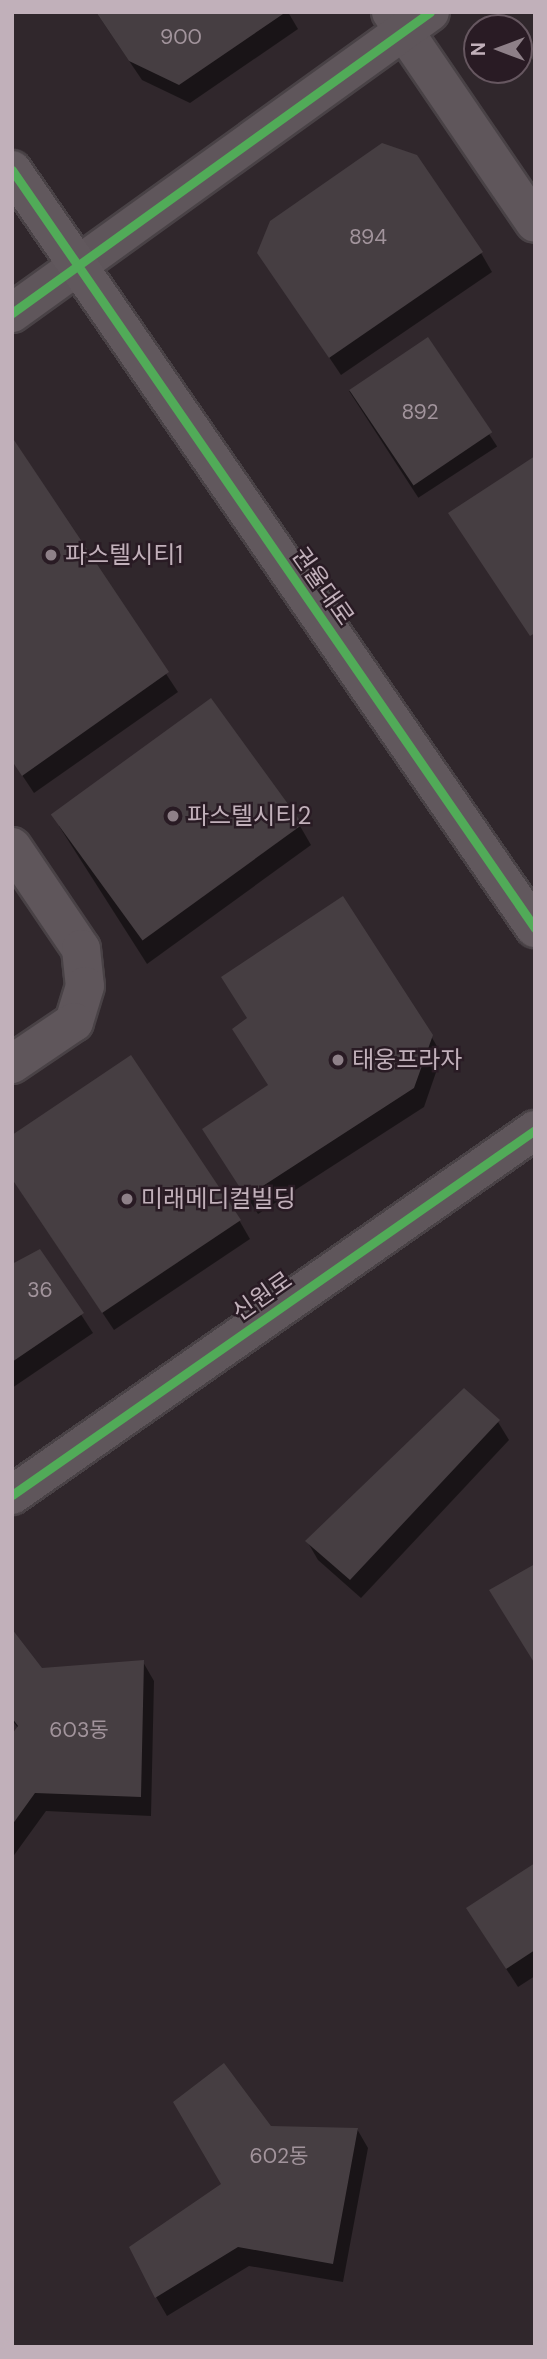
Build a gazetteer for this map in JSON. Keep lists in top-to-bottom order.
{
  "streets": {
    "main road": ["권율대로"],
    "street": ["신원로"]
  },
  "places": [
    "파스텔시티1",
    "파스텔시티2",
    "태웅프라자",
    "미래메디컬빌딩"
  ],
  "house_numbers": [
    "900",
    "894",
    "892",
    "36",
    "603동",
    "602동"
  ],
  "north": "left"
}
